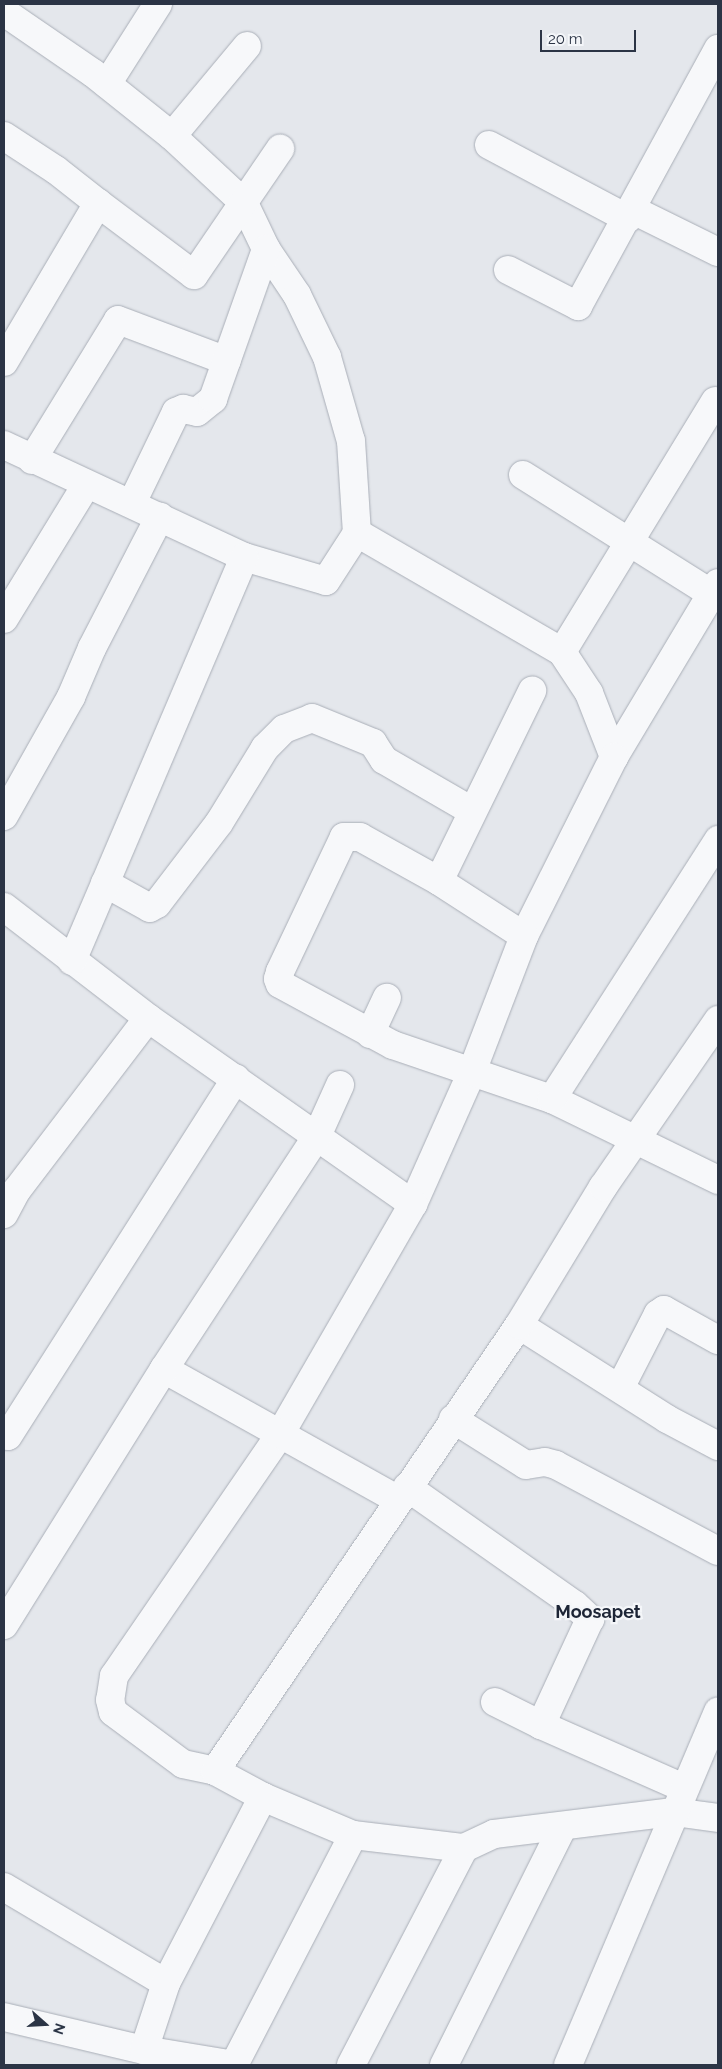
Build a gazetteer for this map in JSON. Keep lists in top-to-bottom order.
{
  "districts": ["Moosapet"],
  "scale_bar": "20 m",
  "north": "right"
}
